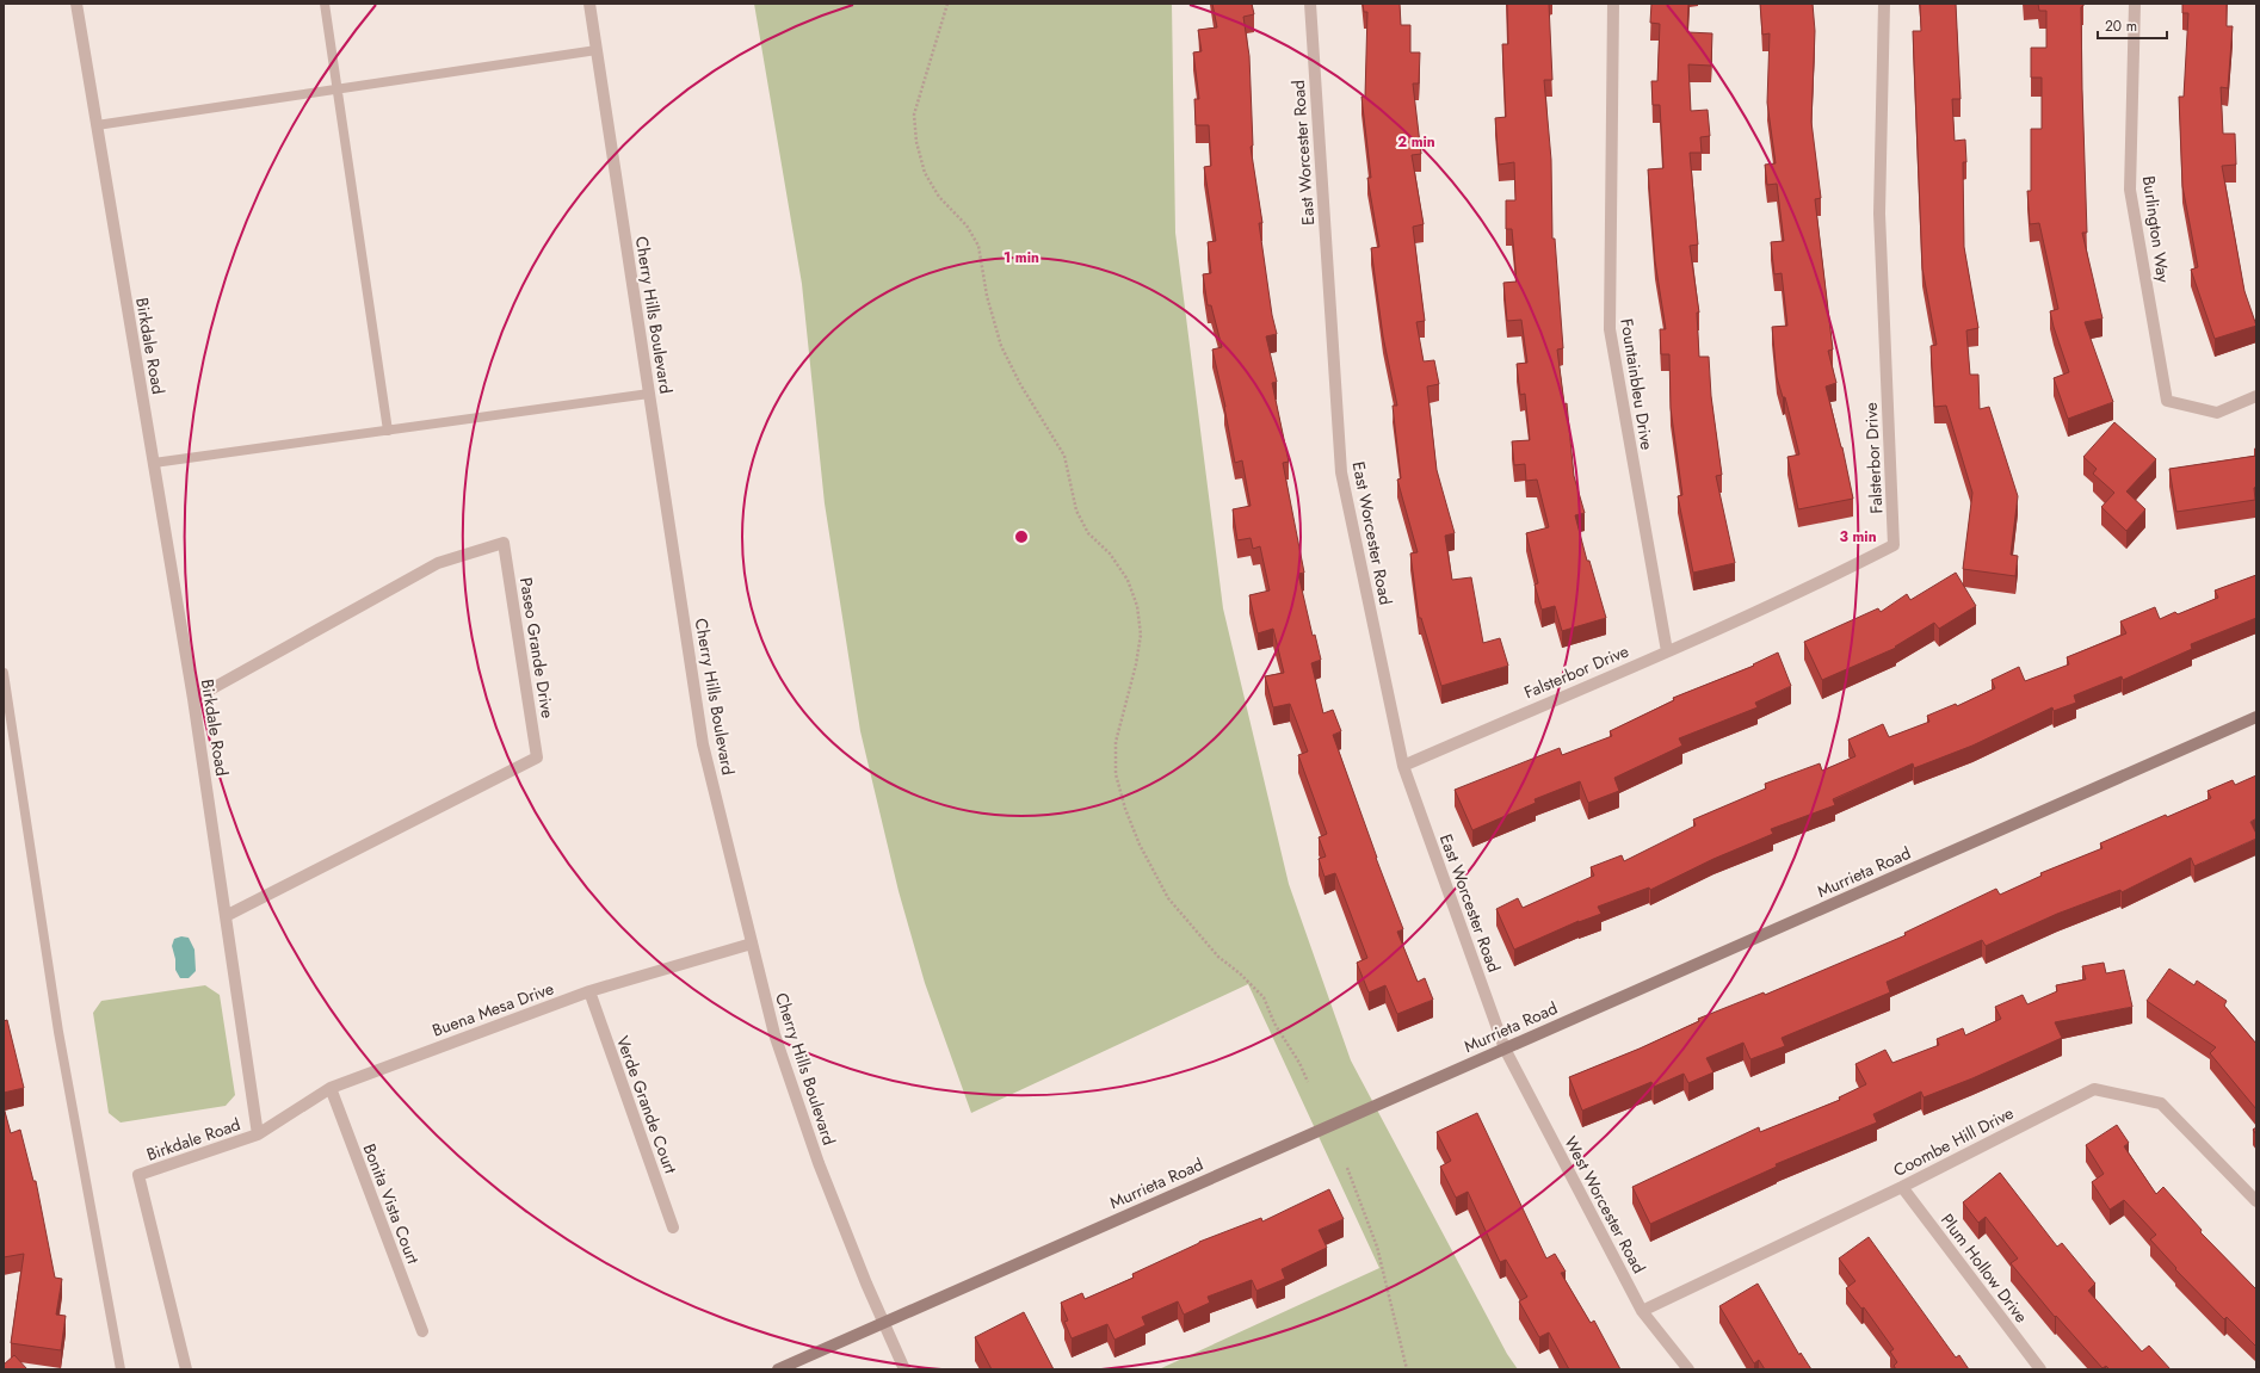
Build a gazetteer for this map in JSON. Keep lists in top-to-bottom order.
{
  "streets": {
    "main road": ["Murrieta Road"],
    "street": [
      "East Worcester Road",
      "Burlington Way",
      "Cherry Hills Boulevard",
      "Birkdale Road",
      "Fountainbleu Drive",
      "Falsterbor Drive",
      "Paseo Grande Drive",
      "Buena Mesa Drive",
      "Verde Grande Court",
      "Coombe Hill Drive",
      "Bonita Vista Court",
      "West Worcester Road",
      "Plum Hollow Drive"
    ]
  },
  "crossings": [
    ["East Worcester Road", "Falsterbor Drive"],
    ["East Worcester Road", "Murrieta Road"],
    ["East Worcester Road", "West Worcester Road"],
    ["Cherry Hills Boulevard", "Murrieta Road"],
    ["Cherry Hills Boulevard", "Buena Mesa Drive"],
    ["Birkdale Road", "Paseo Grande Drive"],
    ["Birkdale Road", "Buena Mesa Drive"],
    ["Fountainbleu Drive", "Falsterbor Drive"],
    ["Murrieta Road", "West Worcester Road"],
    ["Buena Mesa Drive", "Verde Grande Court"],
    ["Buena Mesa Drive", "Bonita Vista Court"],
    ["Coombe Hill Drive", "West Worcester Road"],
    ["Coombe Hill Drive", "Plum Hollow Drive"]
  ],
  "scale_bar": "20 m",
  "rings": ["2 min", "1 min", "3 min"]
}
